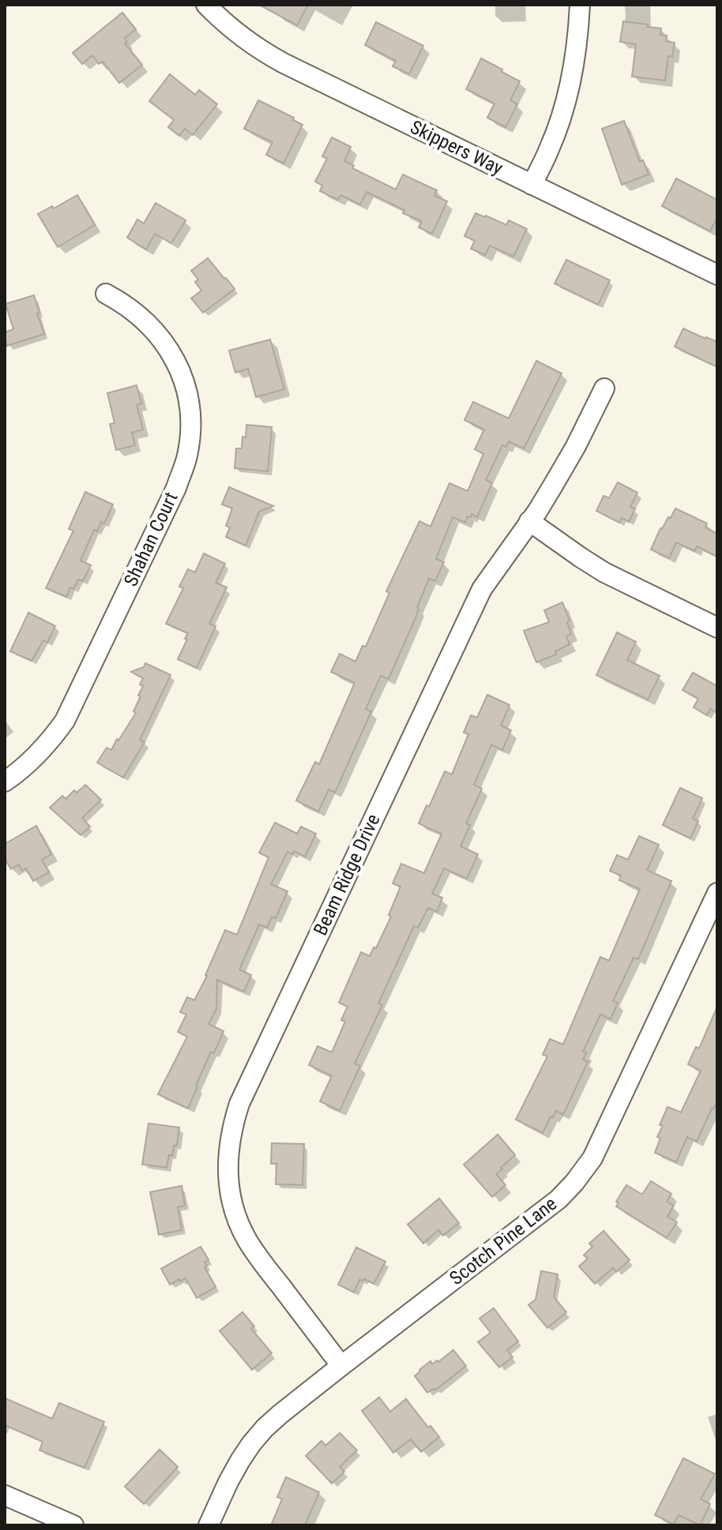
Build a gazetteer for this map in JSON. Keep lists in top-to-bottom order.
{
  "streets": {
    "street": [
      "Skippers Way",
      "Shahan Court",
      "Beam Ridge Drive",
      "Scotch Pine Lane"
    ]
  },
  "crossings": [
    ["Beam Ridge Drive", "Scotch Pine Lane"]
  ]
}
